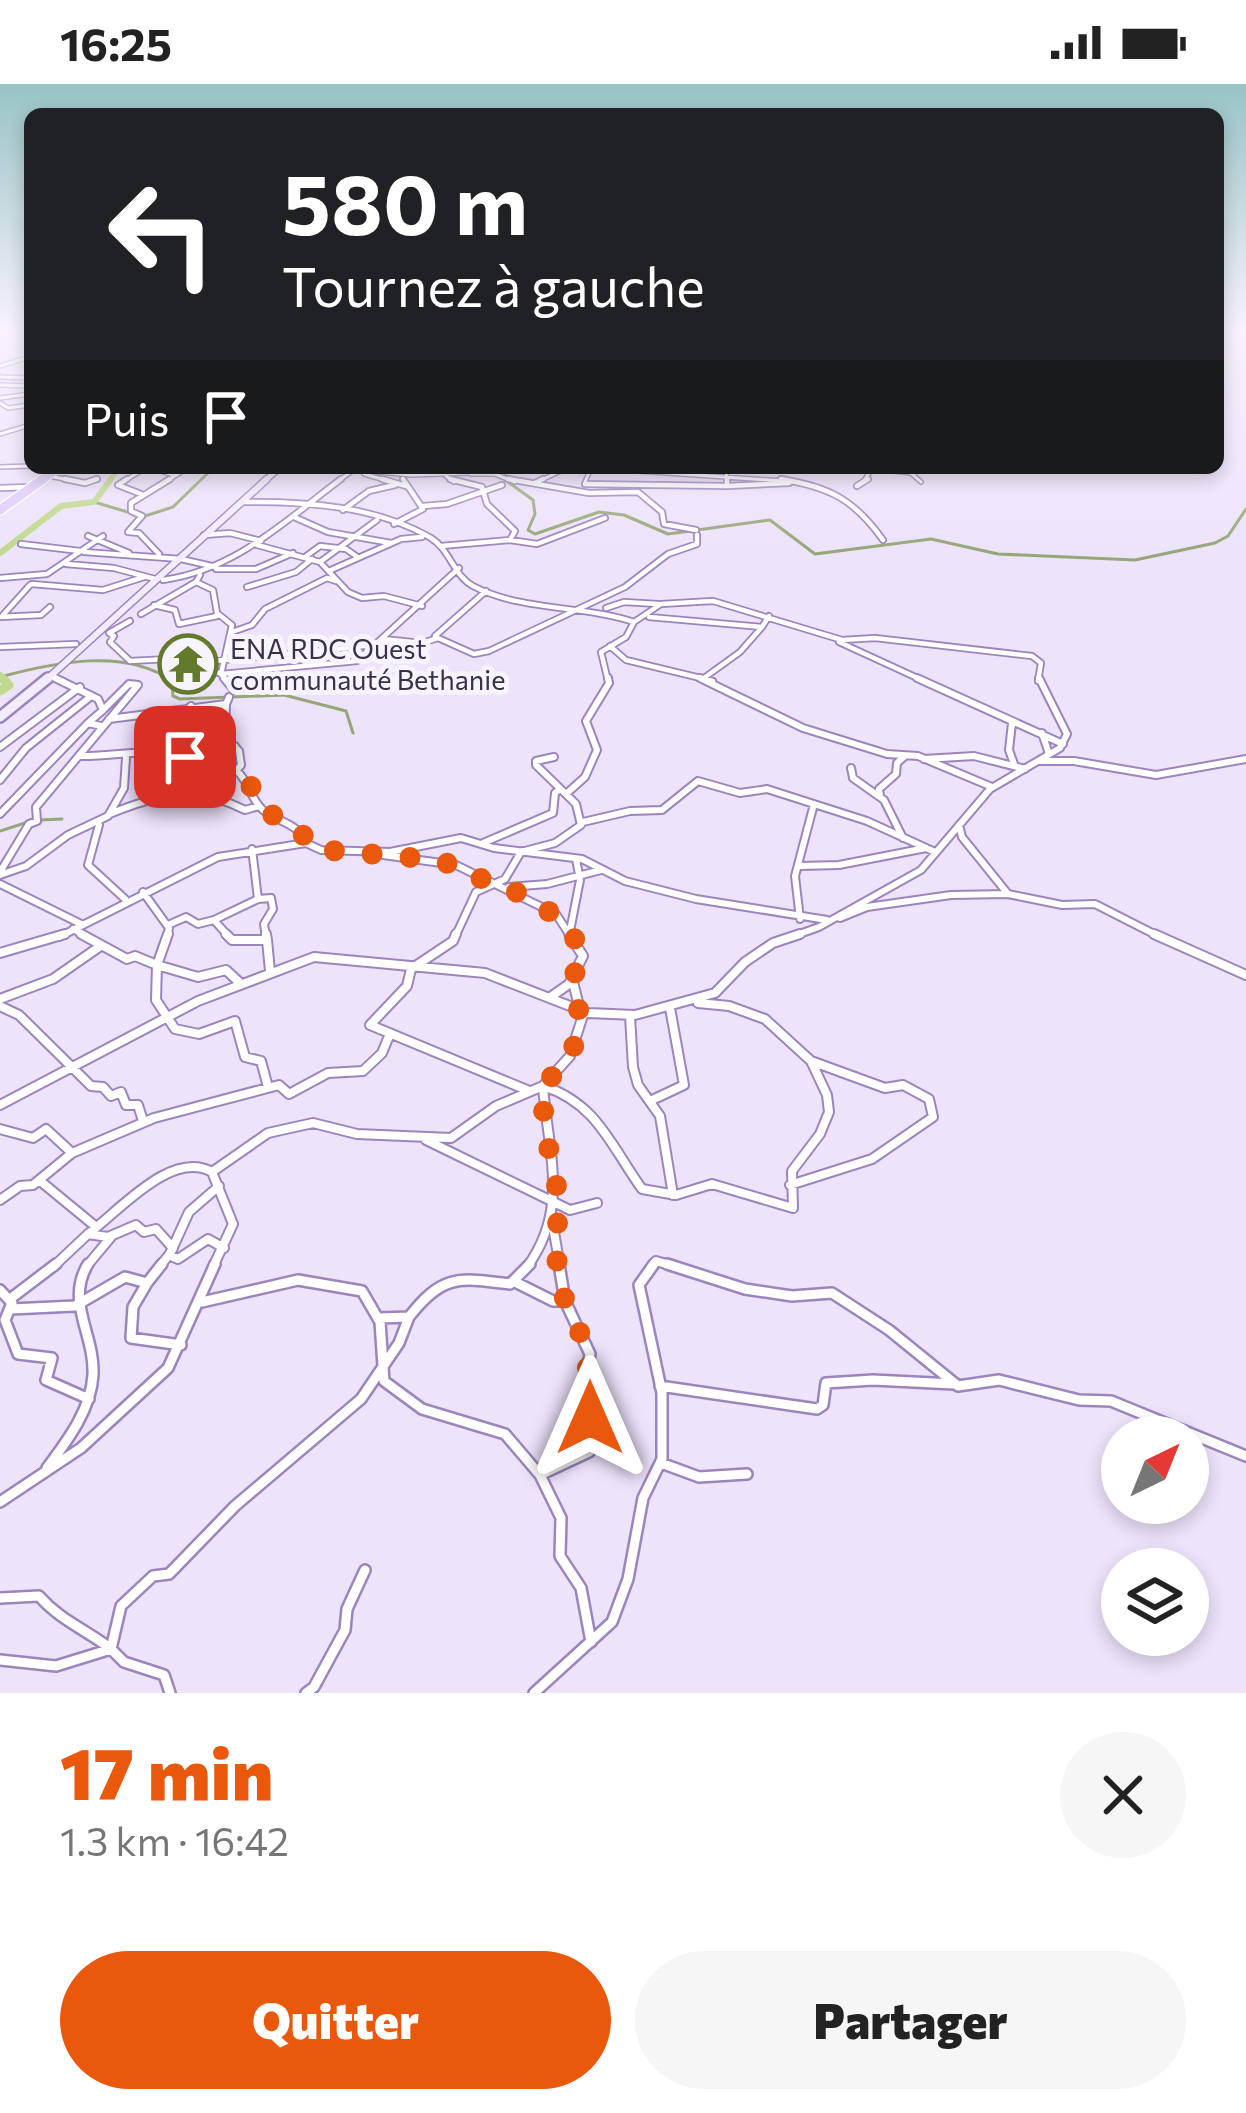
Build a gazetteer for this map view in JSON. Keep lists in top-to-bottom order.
{
  "places": {
    "temple": ["ENA RDC Ouest communauté Bethanie"]
  },
  "north": "top right",
  "page": {
    "status": "16:25",
    "turn": ["580 m", "Tournez à gauche"],
    "then": "Puis",
    "heading": ["17 min", "1.3 km · 16:42"],
    "buttons": ["Quitter", "Partager"]
  }
}
